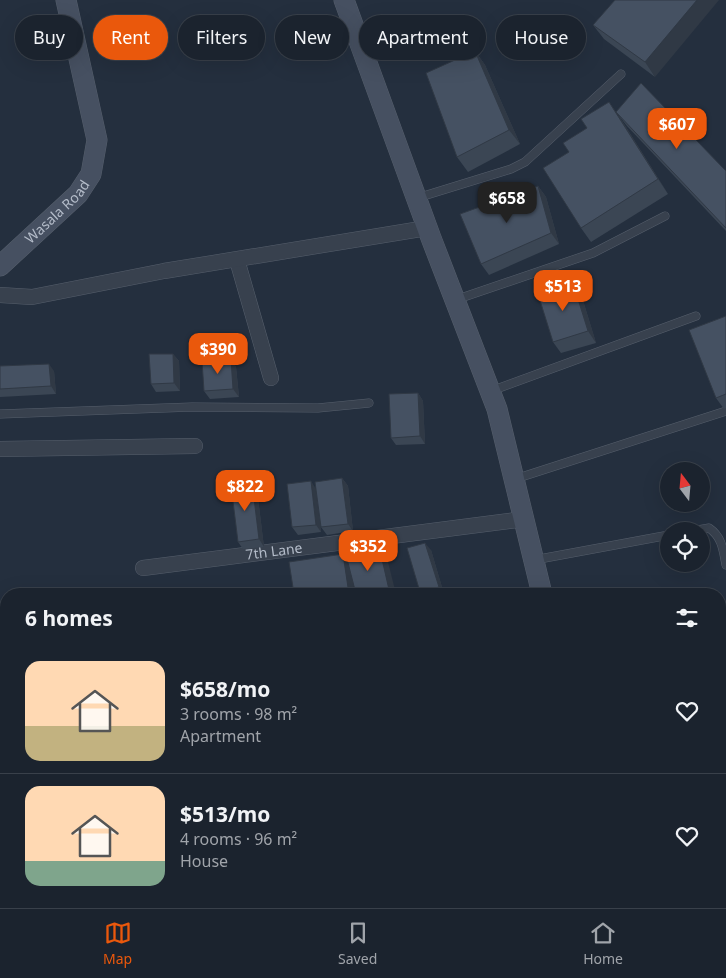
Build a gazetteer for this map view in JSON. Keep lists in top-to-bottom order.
{
  "streets": {
    "main road": ["Wasala Road"],
    "street": ["7th Lane"]
  },
  "north": "top",
  "page": {
    "chip": [
      "Buy",
      "Rent",
      "Filters",
      "New",
      "Apartment",
      "House"
    ],
    "price": [
      "$607",
      "$658",
      "$513",
      "$390",
      "$822",
      "$352"
    ],
    "heading": "6 homes",
    "list": [
      {
        "name": "$658/mo",
        "note": "3 rooms · 98 m² · Apartment"
      },
      {
        "name": "$513/mo",
        "note": "4 rooms · 96 m² · House"
      }
    ],
    "tabs": ["Map", "Saved", "Home"]
  }
}
